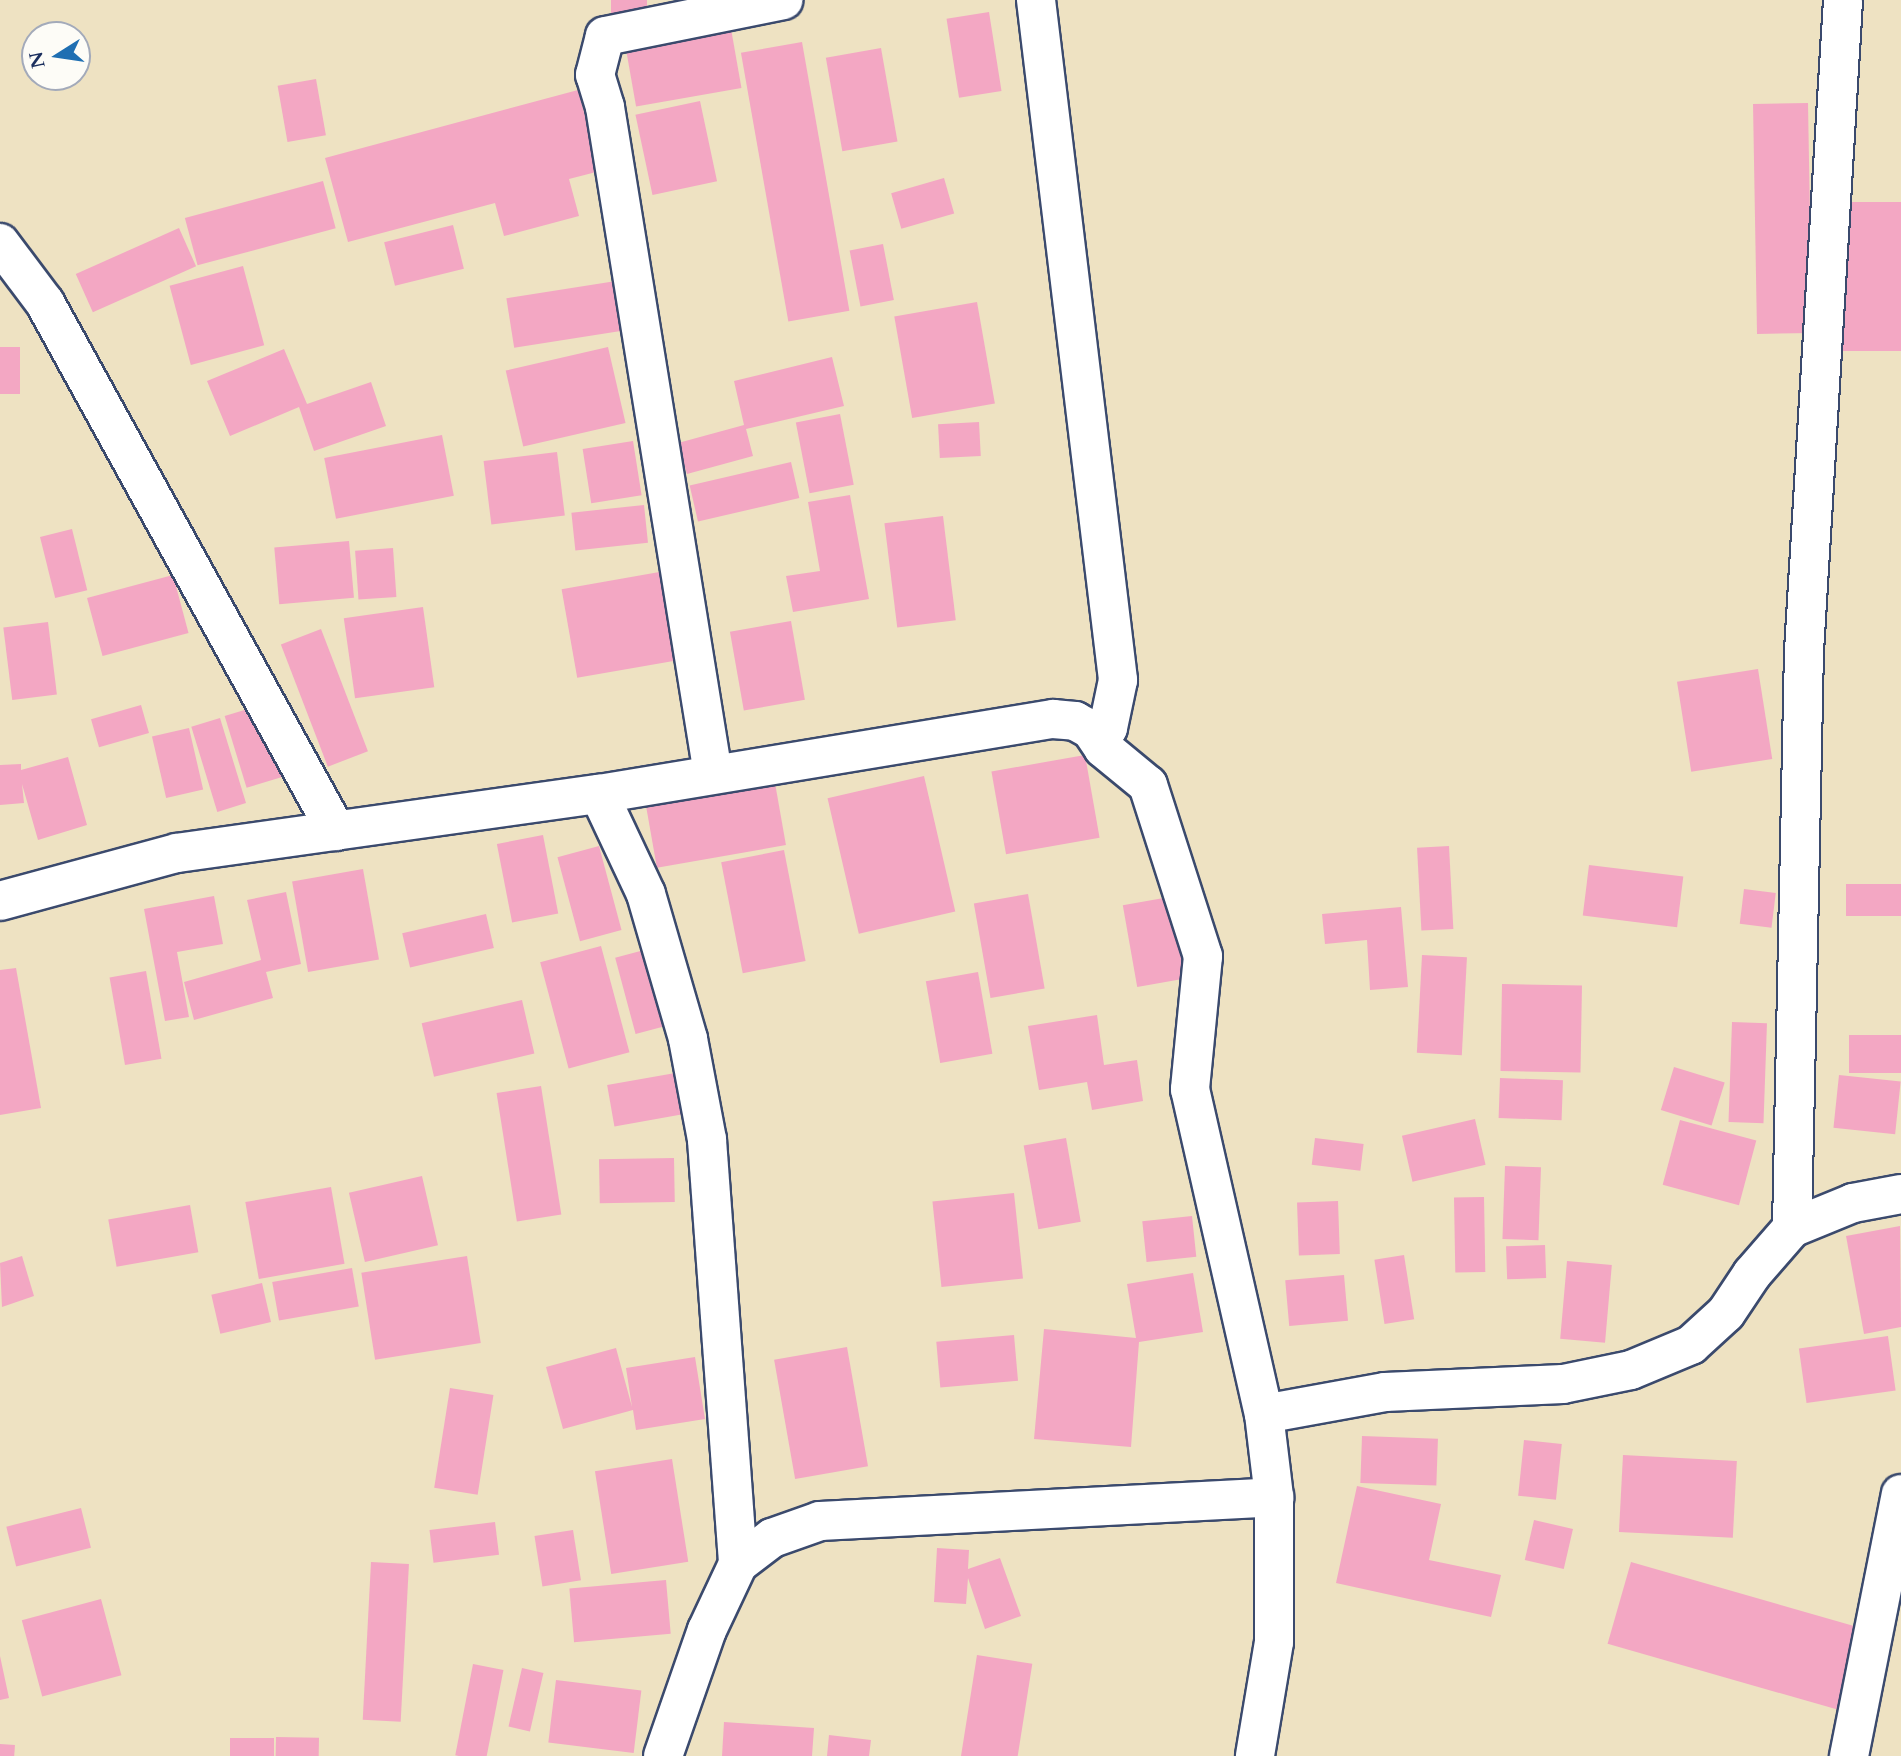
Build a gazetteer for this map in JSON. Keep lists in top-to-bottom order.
{
  "north": "left"
}
